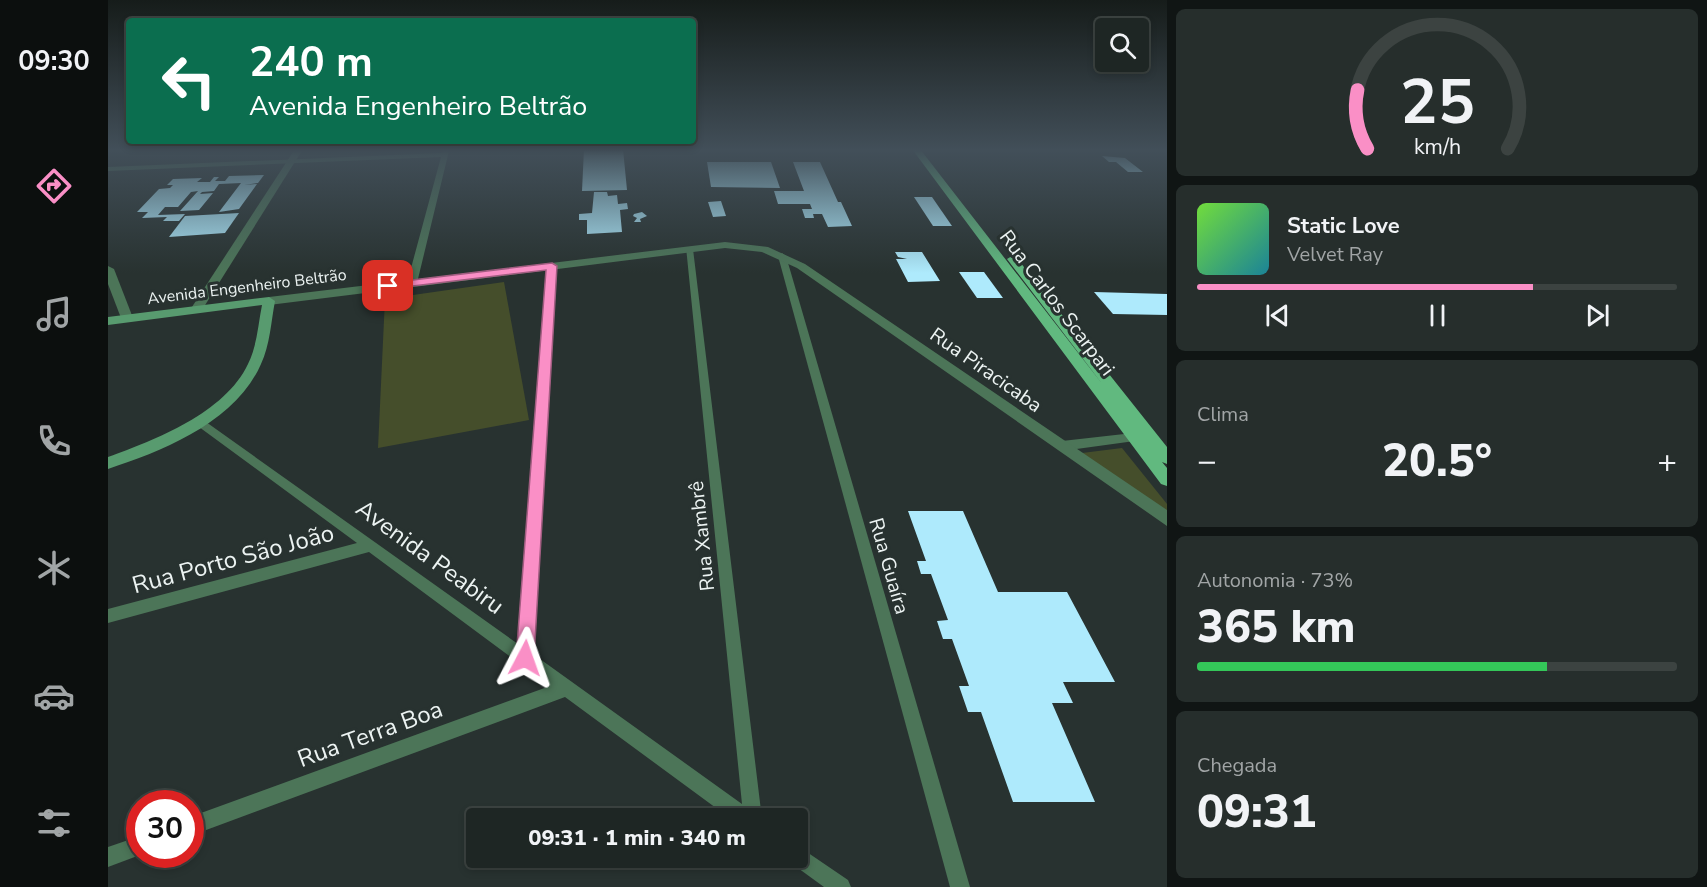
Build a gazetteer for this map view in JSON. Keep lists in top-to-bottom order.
{
  "streets": {
    "main road": ["Avenida Engenheiro Beltrão", "Rua Carlos Scarpari"],
    "street": [
      "Rua Piracicaba",
      "Rua Xambrê",
      "Avenida Peabiru",
      "Rua Porto São João",
      "Rua Guaíra",
      "Rua Terra Boa"
    ]
  },
  "crossings": [
    ["Avenida Engenheiro Beltrão", "Rua Piracicaba"],
    ["Avenida Engenheiro Beltrão", "Rua Xambrê"],
    ["Avenida Engenheiro Beltrão", "Rua Guaíra"],
    ["Rua Piracicaba", "Rua Guaíra"],
    ["Avenida Peabiru", "Rua Porto São João"],
    ["Avenida Peabiru", "Rua Terra Boa"]
  ],
  "page": {
    "tabs": "09:30",
    "turn": ["240 m", "Avenida Engenheiro Beltrão"],
    "song": ["Static Love", "Velvet Ray"],
    "tile": [
      "Clima",
      ["Autonomia · 73%", "365 km"],
      ["Chegada", "09:31"]
    ],
    "heat": ["−", "20.5°", "+"],
    "limit": "30",
    "trip": "09:31 · 1 min · 340 m",
    "gauge": ["25", "km/h"]
  }
}
